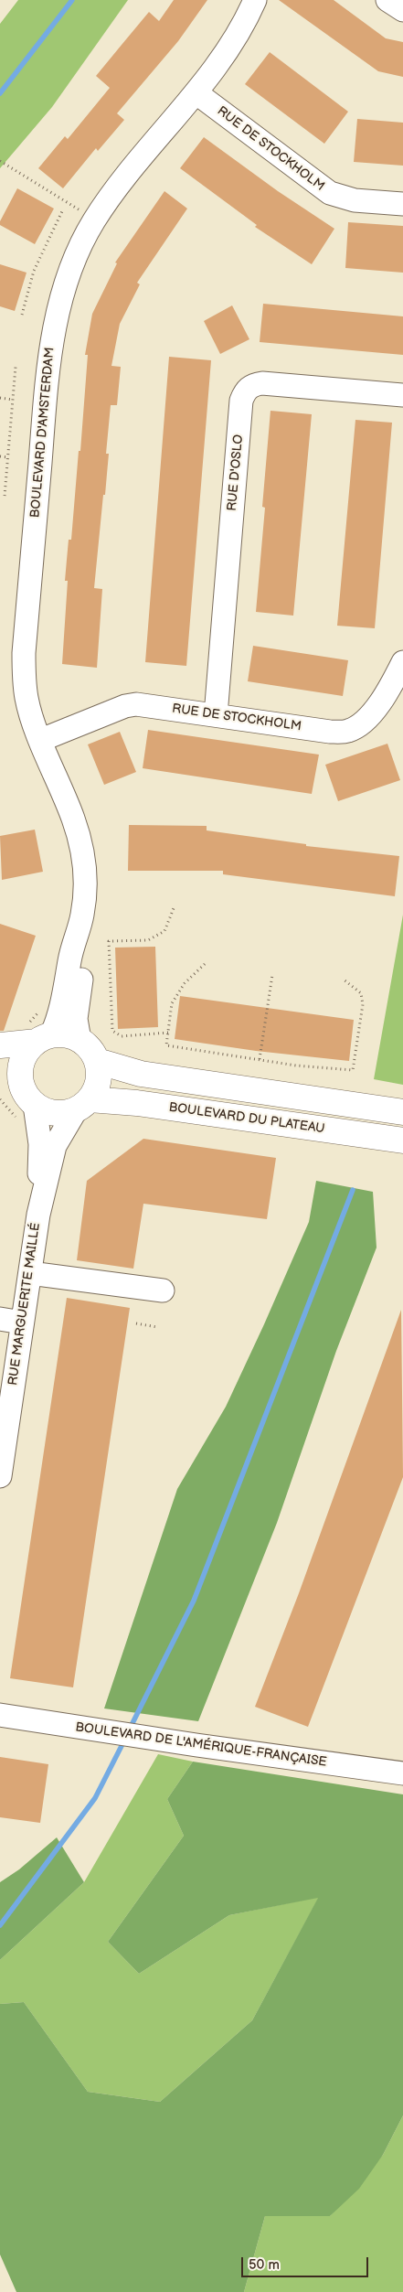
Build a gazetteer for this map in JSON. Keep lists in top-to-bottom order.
{
  "streets": {
    "main road": ["BOULEVARD DU PLATEAU"],
    "street": [
      "RUE DE STOCKHOLM",
      "BOULEVARD D'AMSTERDAM",
      "RUE D'OSLO",
      "RUE MARGUERITE MAILLÉ",
      "BOULEVARD DE L'AMÉRIQUE-FRANÇAISE"
    ]
  },
  "crossings": [
    ["RUE DE STOCKHOLM", "BOULEVARD D'AMSTERDAM"],
    ["RUE DE STOCKHOLM", "RUE D'OSLO"],
    ["BOULEVARD D'AMSTERDAM", "BOULEVARD DU PLATEAU"],
    ["BOULEVARD D'AMSTERDAM", "RUE MARGUERITE MAILLÉ"],
    ["BOULEVARD DU PLATEAU", "RUE MARGUERITE MAILLÉ"]
  ],
  "scale_bar": "50 m"
}
